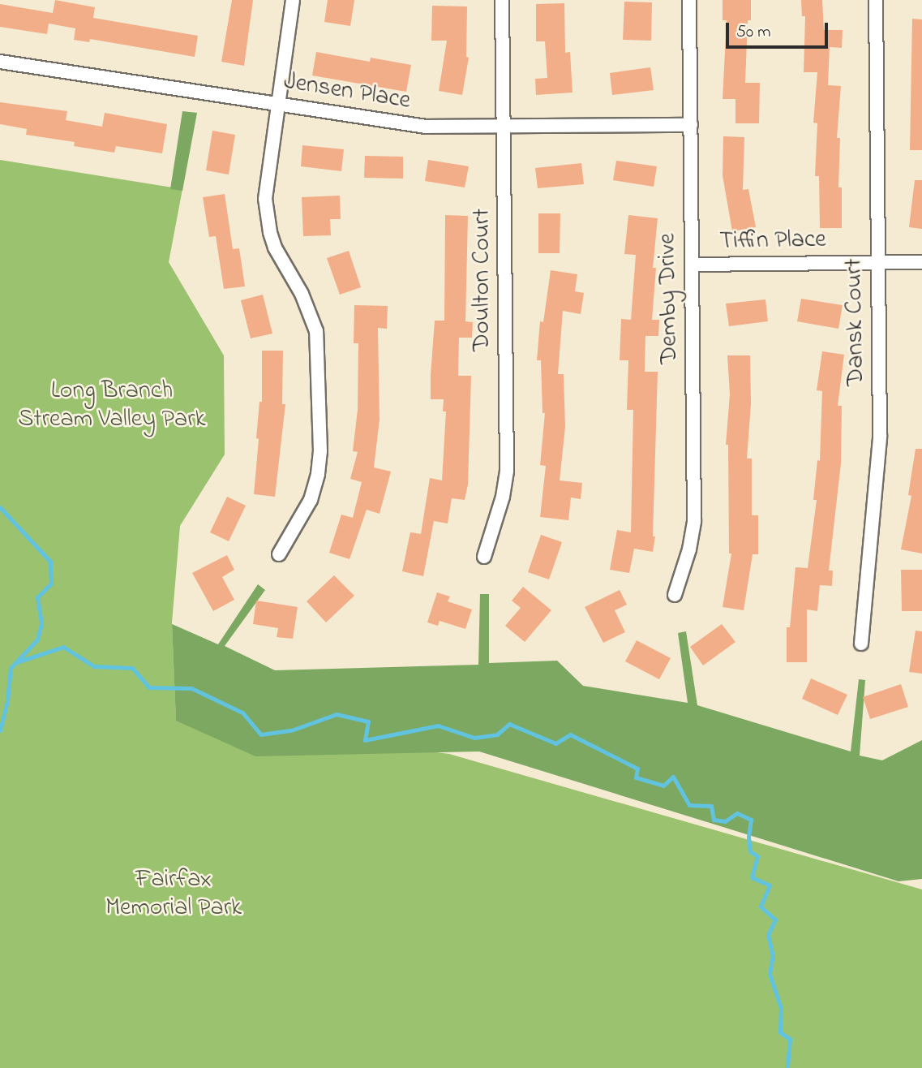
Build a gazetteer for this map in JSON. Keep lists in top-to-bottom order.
{
  "streets": {
    "street": [
      "Jensen Place",
      "Tiffin Place",
      "Doulton Court",
      "Demby Drive",
      "Dansk Court"
    ]
  },
  "crossings": [
    ["Jensen Place", "Doulton Court"],
    ["Jensen Place", "Demby Drive"],
    ["Tiffin Place", "Demby Drive"],
    ["Tiffin Place", "Dansk Court"]
  ],
  "parks": ["Long Branch Stream Valley Park", "Fairfax Memorial Park"],
  "scale_bar": "50 m"
}
